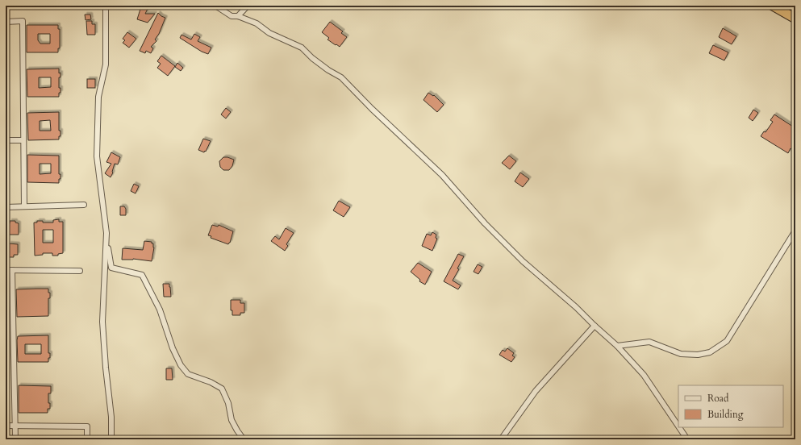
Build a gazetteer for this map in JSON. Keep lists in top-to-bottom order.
{
  "legend": ["Road", "Building"]
}
